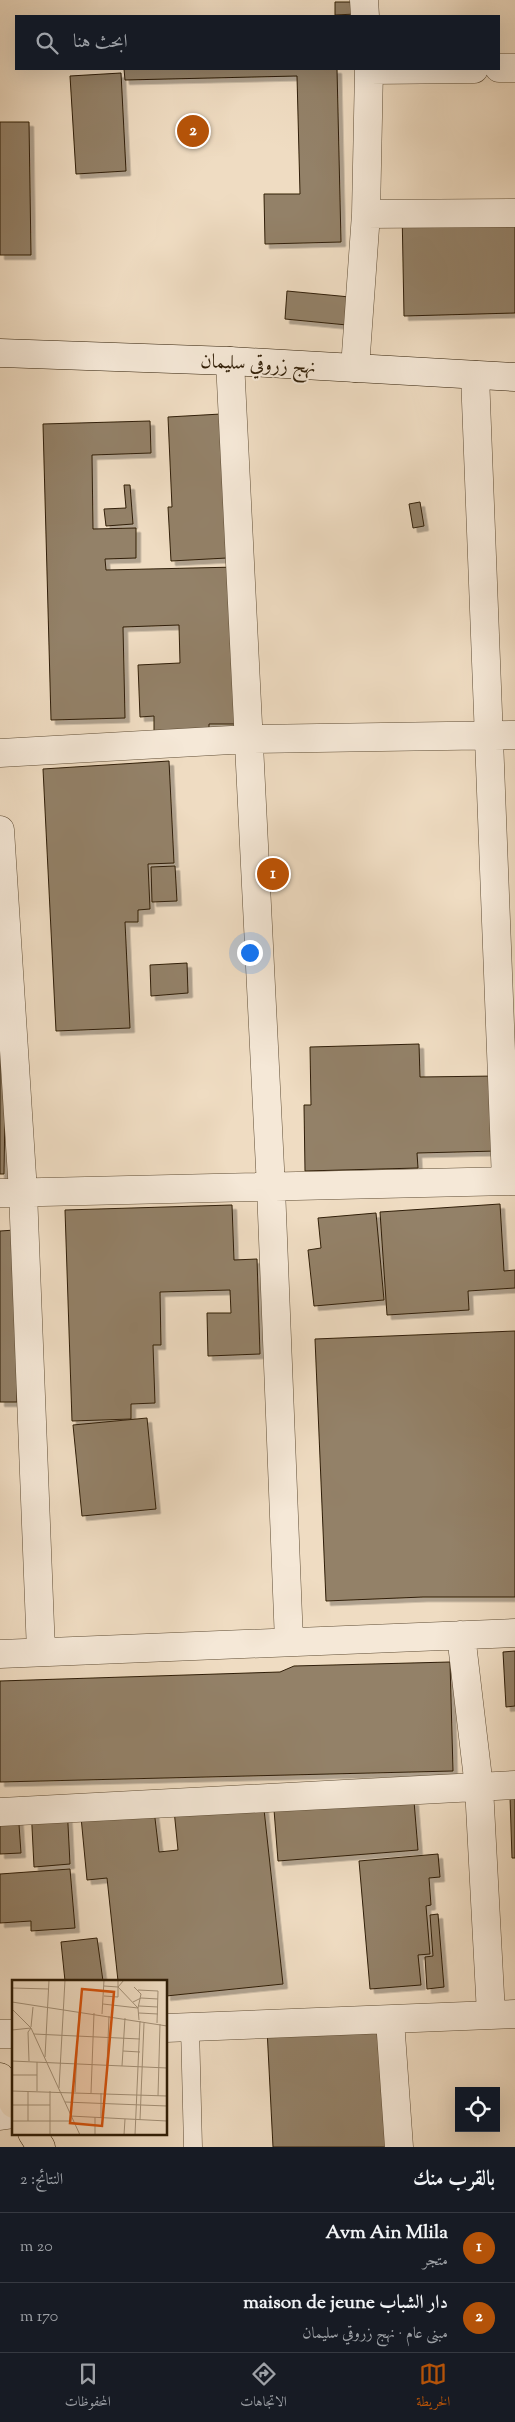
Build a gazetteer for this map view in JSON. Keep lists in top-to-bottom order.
{
  "streets": {
    "street": ["نهج زروقي سليمان"]
  },
  "page": {
    "search": "ابحث هنا",
    "pins": ["2", "1"],
    "heading": ["بالقرب منك", "النتائج: 2"],
    "list": [
      {
        "mark": "1",
        "name": "Avm Ain Mlila",
        "note": "متجر",
        "value": "20 m"
      },
      {
        "mark": "2",
        "name": "دار الشباب maison de jeune",
        "note": "مبنى عام · نهج زروقي سليمان",
        "value": "170 m"
      }
    ],
    "nav": ["الخريطة", "الاتجاهات", "المحفوظات"]
  }
}
